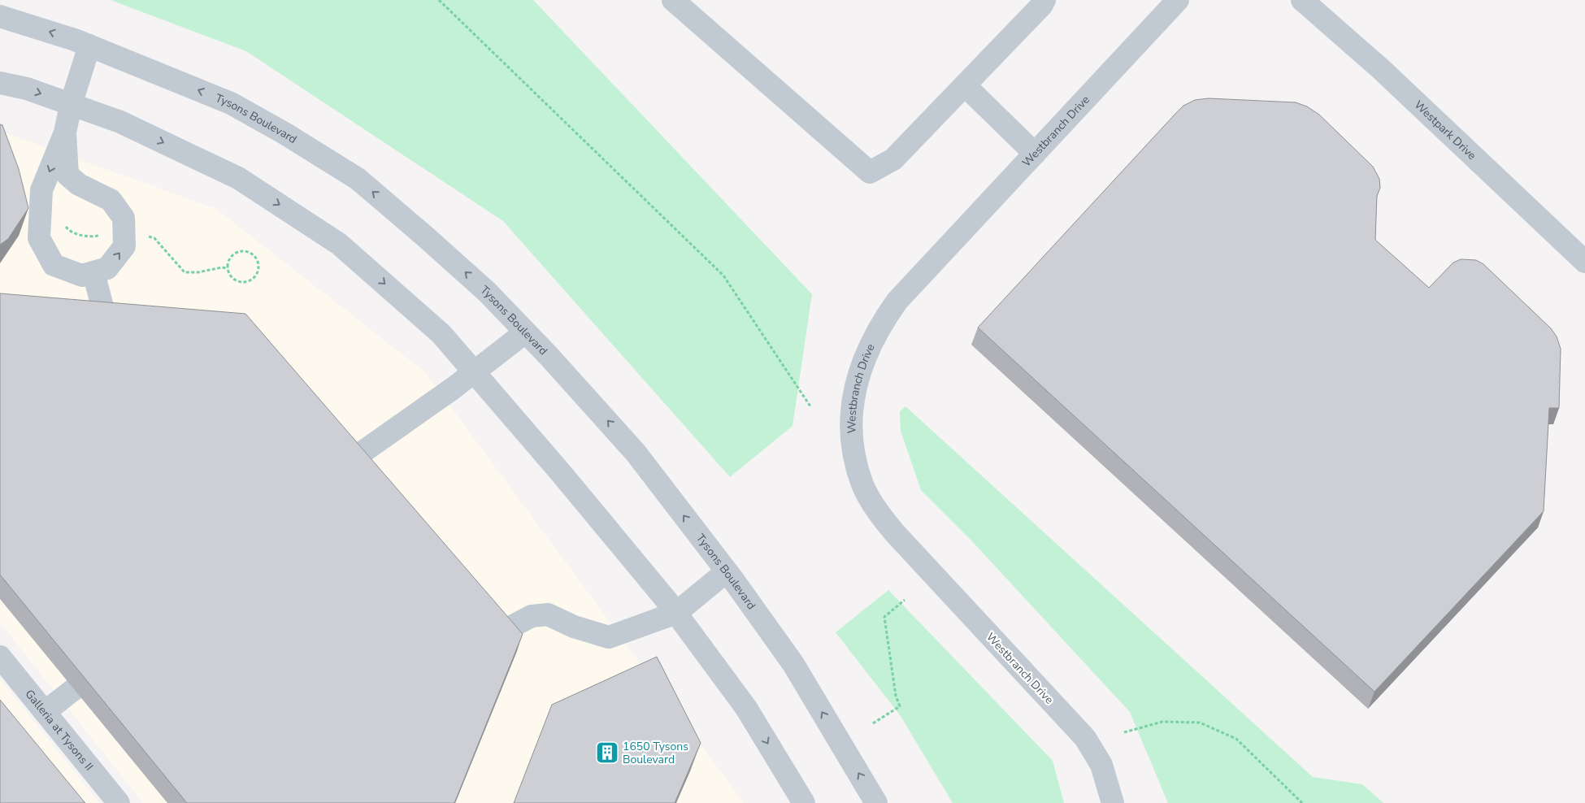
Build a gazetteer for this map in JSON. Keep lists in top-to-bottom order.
{
  "streets": {
    "street": [
      "Tysons Boulevard",
      "Westpark Drive",
      "Westbranch Drive",
      "Galleria at Tysons II"
    ]
  },
  "places": {
    "building": ["1650 Tysons Boulevard"]
  }
}
